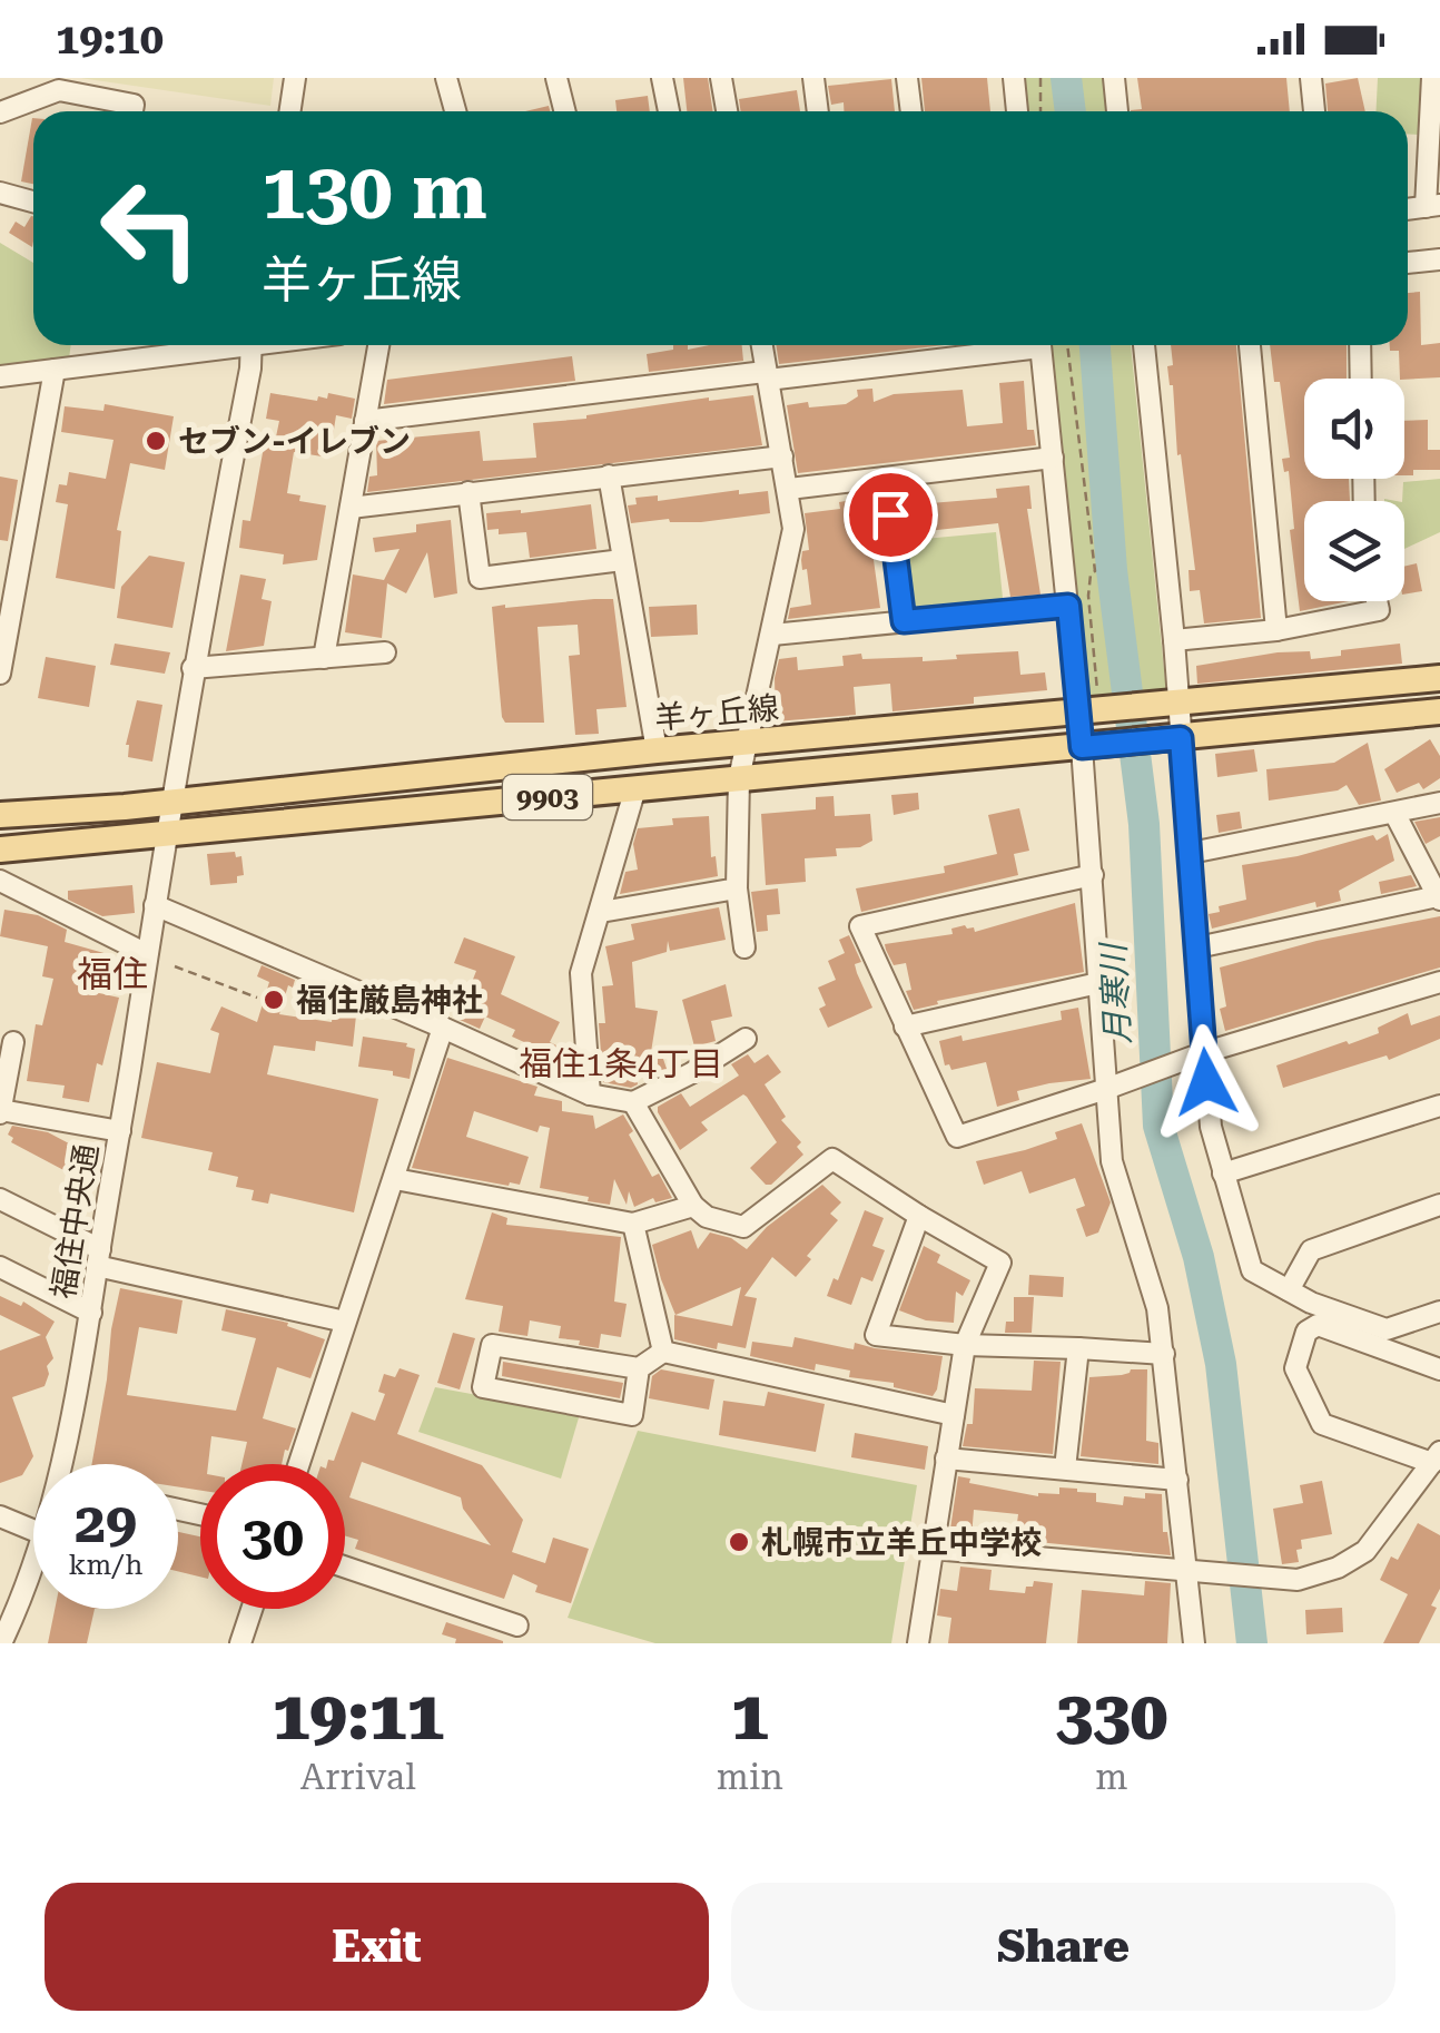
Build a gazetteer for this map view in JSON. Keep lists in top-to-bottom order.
{
  "streets": {
    "main road": ["羊ヶ丘線", "9903"],
    "street": ["福住中央通"]
  },
  "crossings": [
    ["羊ヶ丘線", "福住中央通"],
    ["9903", "福住中央通"]
  ],
  "districts": ["福住", "福住1条4丁目"],
  "water": ["月寒川"],
  "places": ["セブン-イレブン", "福住厳島神社", "札幌市立羊丘中学校"],
  "page": {
    "status": "19:10",
    "turn": ["130 m", "羊ヶ丘線"],
    "speed": "29 km/h",
    "limit": "30",
    "eta": [
      "19:11",
      "Arrival",
      "1",
      "min",
      "330",
      "m"
    ],
    "buttons": ["Exit", "Share"]
  }
}
